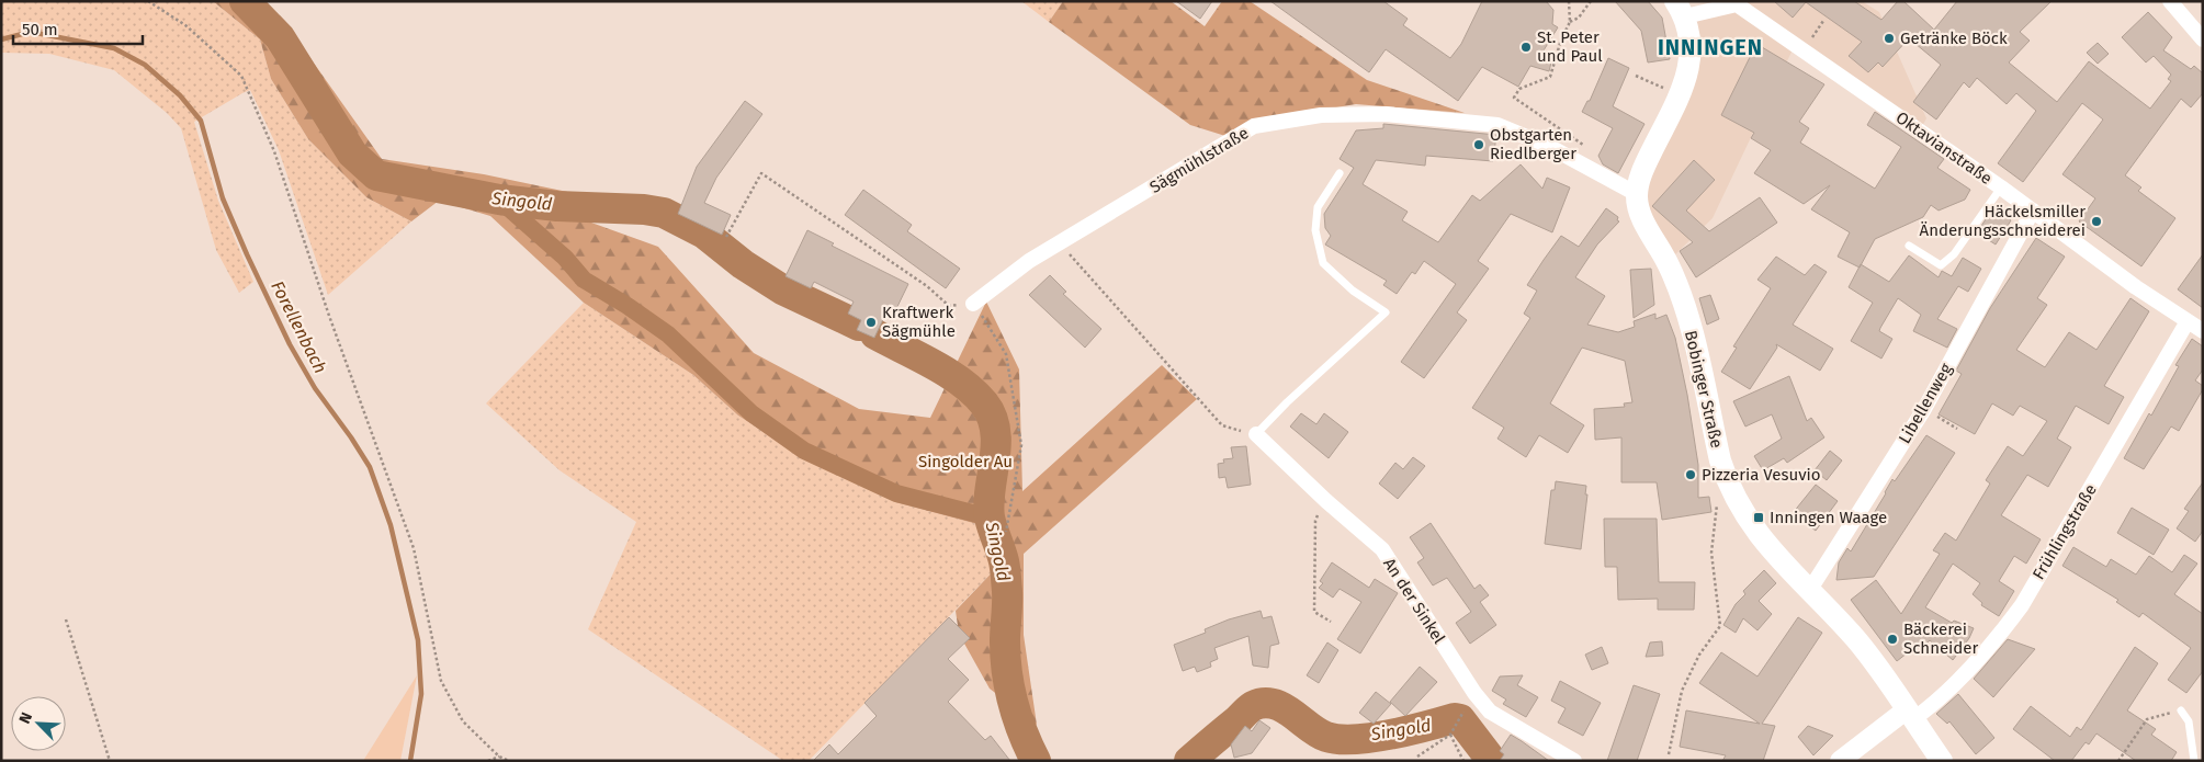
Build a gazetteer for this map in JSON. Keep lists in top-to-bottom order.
{
  "streets": {
    "main road": ["Bobinger Straße"],
    "street": [
      "Oktavianstraße",
      "Sägmühlstraße",
      "Libellenweg",
      "Frühlingstraße",
      "An der Sinkel"
    ]
  },
  "crossings": [
    ["Oktavianstraße", "Libellenweg"],
    ["Oktavianstraße", "Frühlingstraße"],
    ["Sägmühlstraße", "Bobinger Straße"],
    ["Bobinger Straße", "Libellenweg"],
    ["Bobinger Straße", "Frühlingstraße"]
  ],
  "districts": ["INNINGEN"],
  "water": ["Singold", "Forellenbach"],
  "parks": ["Singolder Au"],
  "places": {
    "other": [
      "Getränke Böck",
      "St. Peter und Paul",
      "Obstgarten Riedlberger",
      "Häckelsmiller Änderungsschneiderei",
      "Kraftwerk Sägmühle",
      "Pizzeria Vesuvio",
      "Bäckerei Schneider"
    ],
    "transit": ["Inningen Waage"]
  },
  "scale_bar": "50 m",
  "north": "top left"
}
